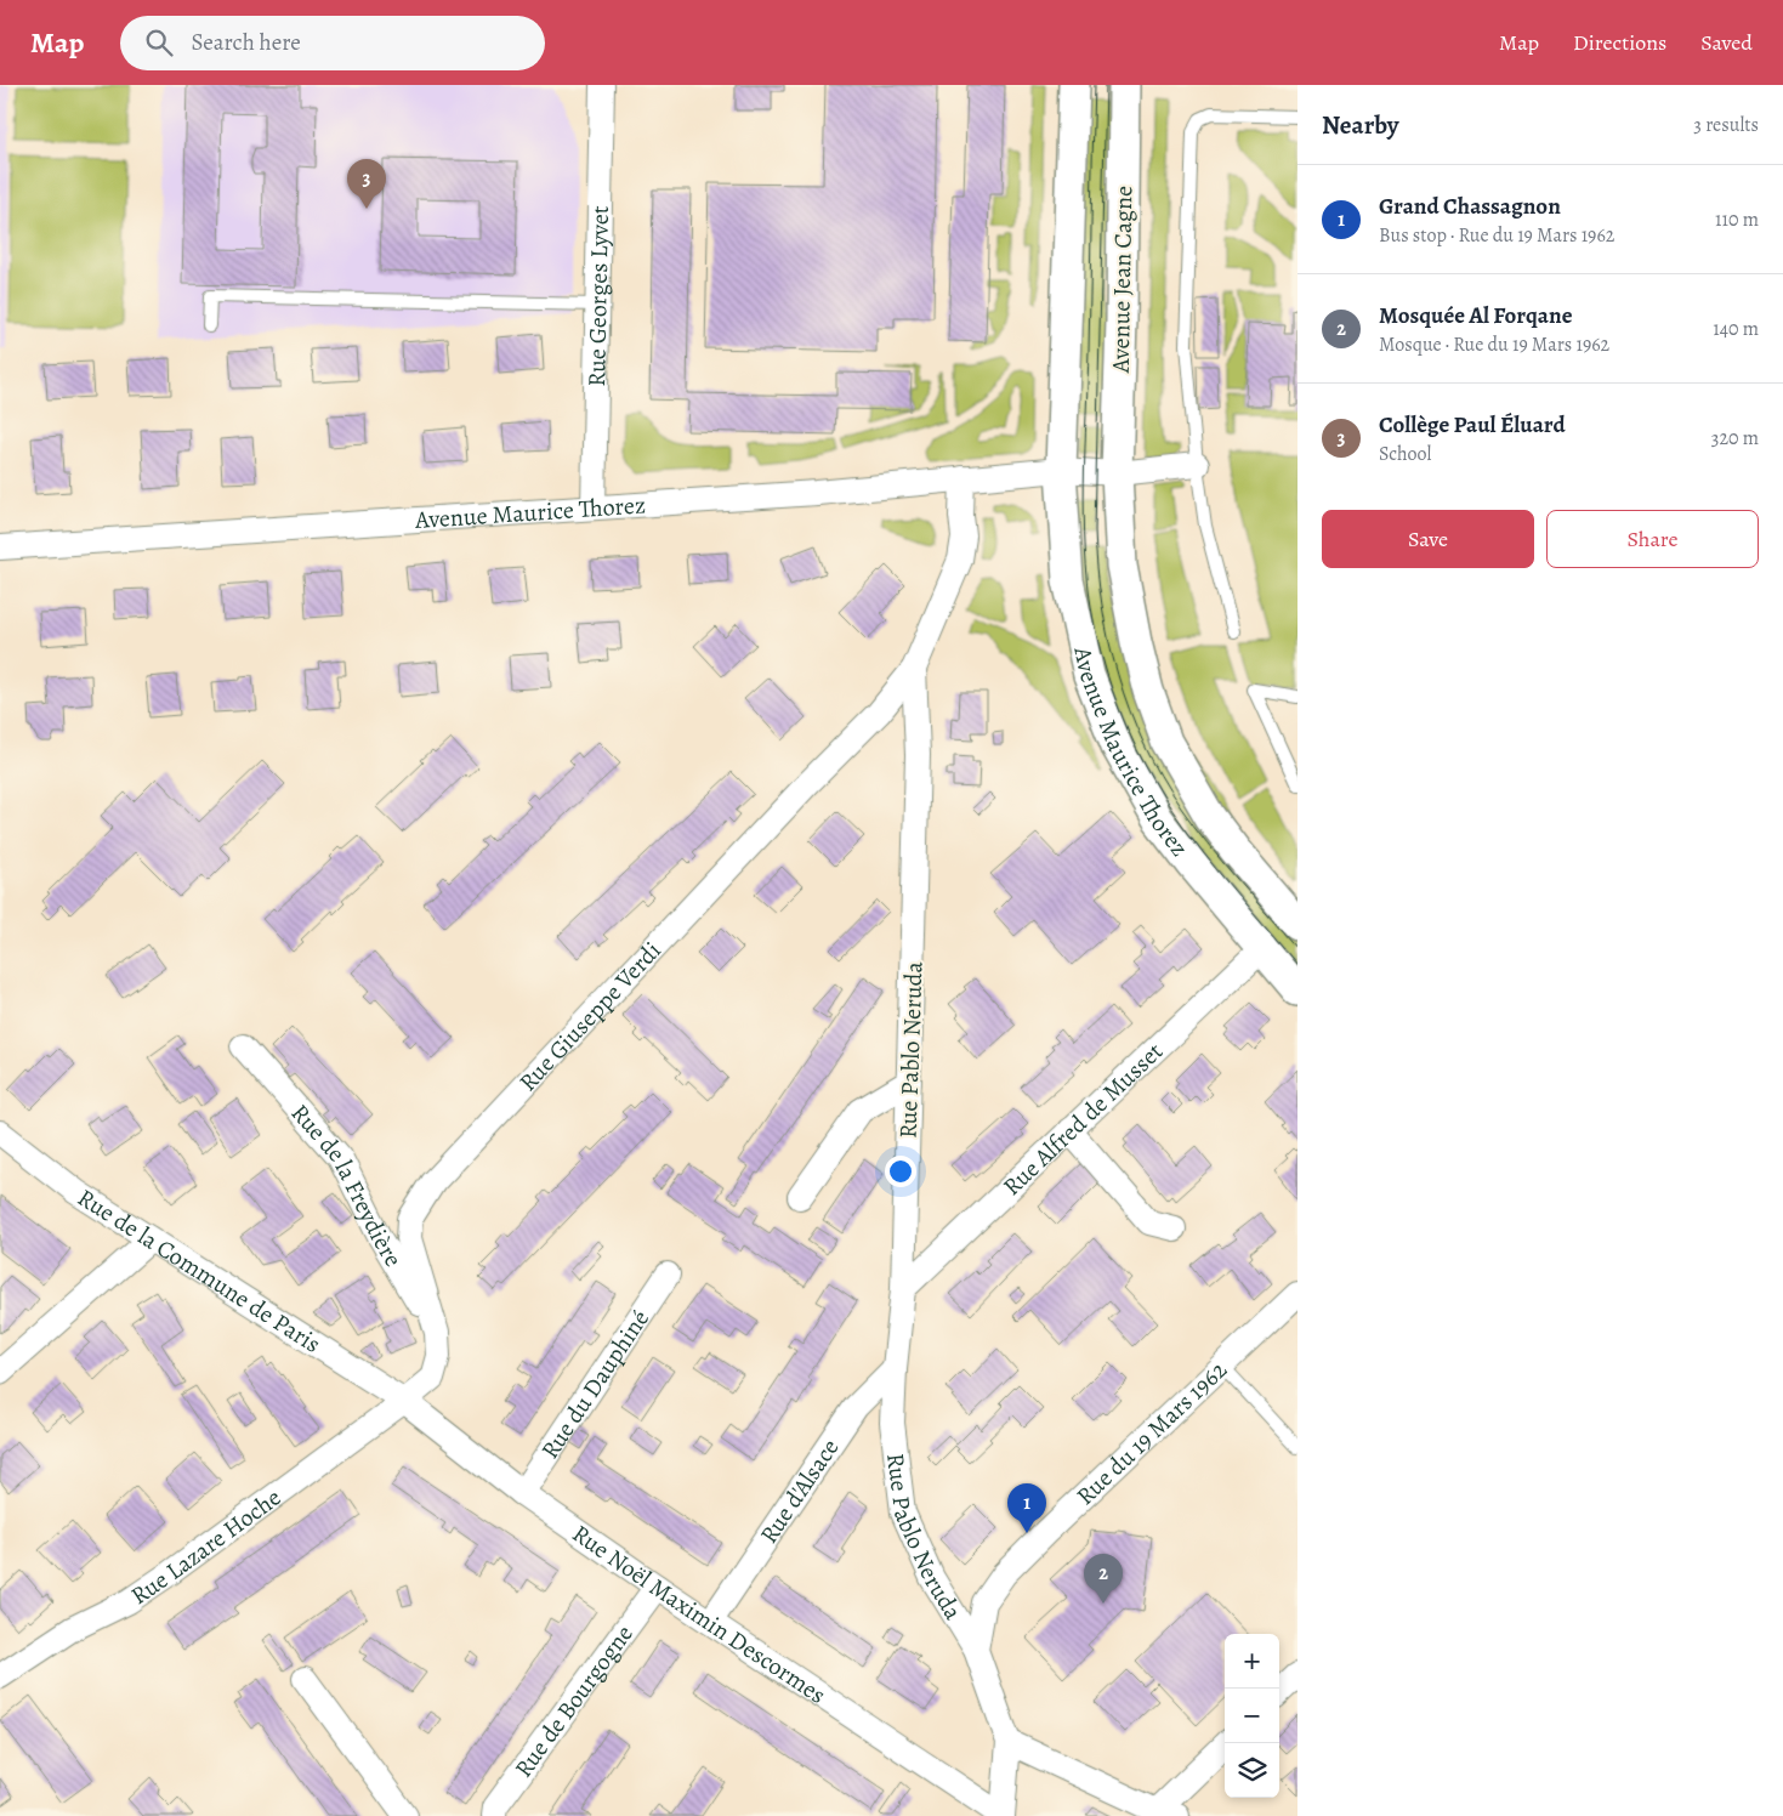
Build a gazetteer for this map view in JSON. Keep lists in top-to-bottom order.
{
  "streets": {
    "street": [
      "Avenue Jean Cagne",
      "Rue Georges Lyvet",
      "Avenue Maurice Thorez",
      "Rue Giuseppe Verdi",
      "Rue Pablo Neruda",
      "Rue Alfred de Musset",
      "Rue de la Freydière",
      "Rue de la Commune de Paris",
      "Rue du Dauphiné",
      "Rue du 19 Mars 1962",
      "Rue d'Alsace",
      "Rue Lazare Hoche",
      "Rue Noël Maximin Descormes",
      "Rue de Bourgogne"
    ]
  },
  "crossings": [
    ["Avenue Jean Cagne", "Avenue Maurice Thorez"],
    ["Rue Georges Lyvet", "Avenue Maurice Thorez"],
    ["Avenue Maurice Thorez", "Rue Pablo Neruda"],
    ["Avenue Maurice Thorez", "Rue Alfred de Musset"],
    ["Rue Giuseppe Verdi", "Rue Pablo Neruda"],
    ["Rue Giuseppe Verdi", "Rue de la Freydière"],
    ["Rue Giuseppe Verdi", "Rue de la Commune de Paris"],
    ["Rue Giuseppe Verdi", "Rue Lazare Hoche"],
    ["Rue Giuseppe Verdi", "Rue Noël Maximin Descormes"],
    ["Rue Pablo Neruda", "Rue Alfred de Musset"],
    ["Rue Pablo Neruda", "Rue du 19 Mars 1962"],
    ["Rue Pablo Neruda", "Rue d'Alsace"],
    ["Rue de la Commune de Paris", "Rue Lazare Hoche"],
    ["Rue de la Commune de Paris", "Rue Noël Maximin Descormes"],
    ["Rue du Dauphiné", "Rue Noël Maximin Descormes"],
    ["Rue d'Alsace", "Rue Noël Maximin Descormes"],
    ["Rue Lazare Hoche", "Rue Noël Maximin Descormes"],
    ["Rue Noël Maximin Descormes", "Rue de Bourgogne"]
  ],
  "page": {
    "header": "Map",
    "search": "Search here",
    "nav": ["Map", "Directions", "Saved"],
    "heading": ["Nearby", "3 results"],
    "pins": ["3", "1", "2"],
    "list": [
      {
        "mark": "1",
        "name": "Grand Chassagnon",
        "note": "Bus stop · Rue du 19 Mars 1962",
        "value": "110 m"
      },
      {
        "mark": "2",
        "name": "Mosquée Al Forqane",
        "note": "Mosque · Rue du 19 Mars 1962",
        "value": "140 m"
      },
      {
        "mark": "3",
        "name": "Collège Paul Éluard",
        "note": "School",
        "value": "320 m"
      }
    ],
    "buttons": ["Save", "Share"],
    "map_buttons": ["+", "−"]
  }
}
